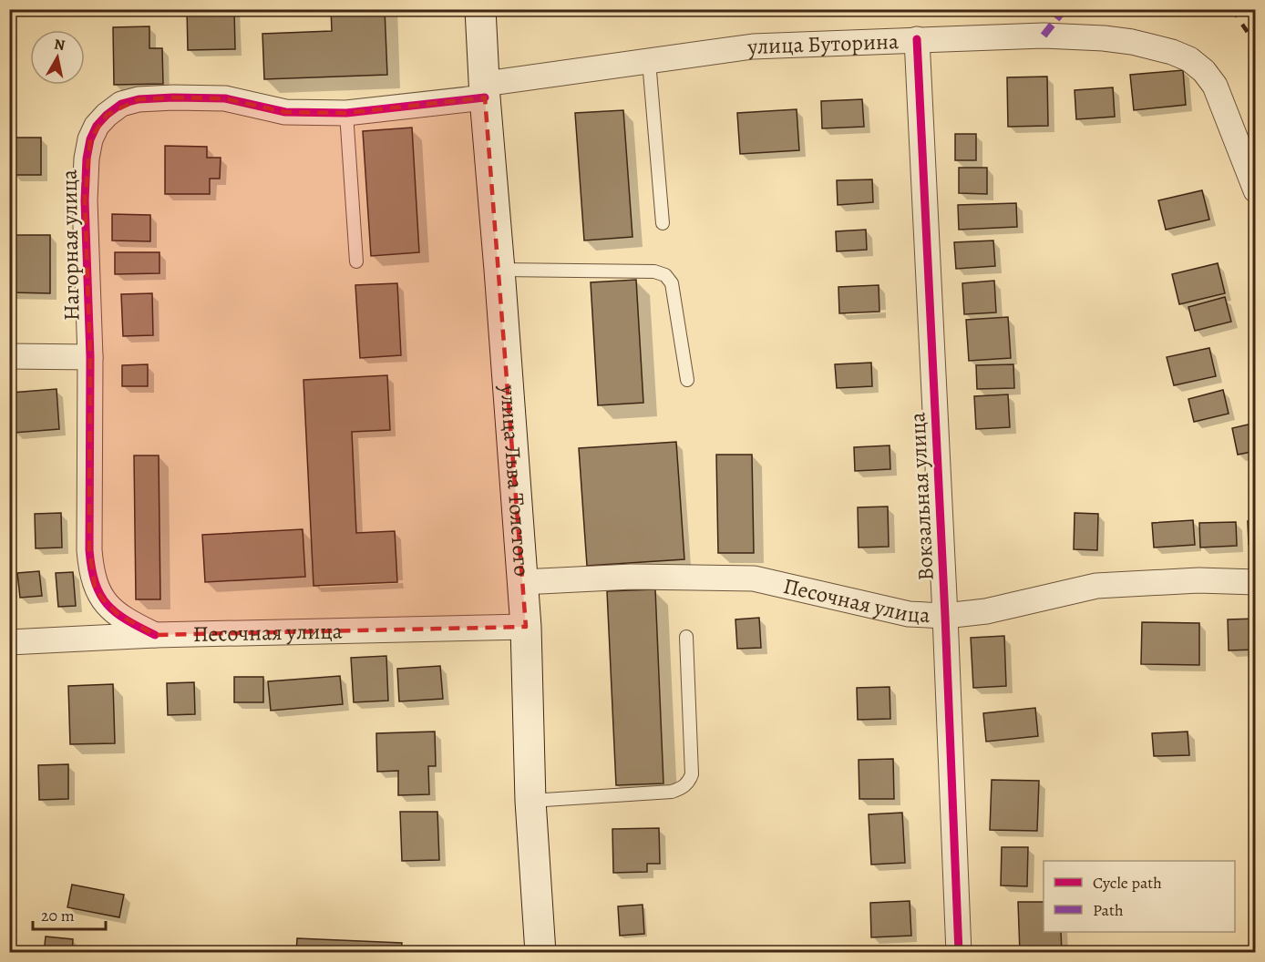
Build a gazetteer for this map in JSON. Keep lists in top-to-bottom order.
{
  "streets": {
    "main road": ["улица Льва Толстого"],
    "street": [
      "улица Буторина",
      "Нагорная улица",
      "Вокзальная улица",
      "Песочная улица"
    ]
  },
  "crossings": [
    ["улица Буторина", "Нагорная улица"],
    ["улица Буторина", "улица Льва Толстого"],
    ["улица Буторина", "Вокзальная улица"],
    ["Нагорная улица", "улица Льва Толстого"],
    ["Нагорная улица", "Песочная улица"],
    ["улица Льва Толстого", "Песочная улица"],
    ["Вокзальная улица", "Песочная улица"]
  ],
  "legend": ["Cycle path", "Path"],
  "scale_bar": "20 m",
  "north": "top"
}
